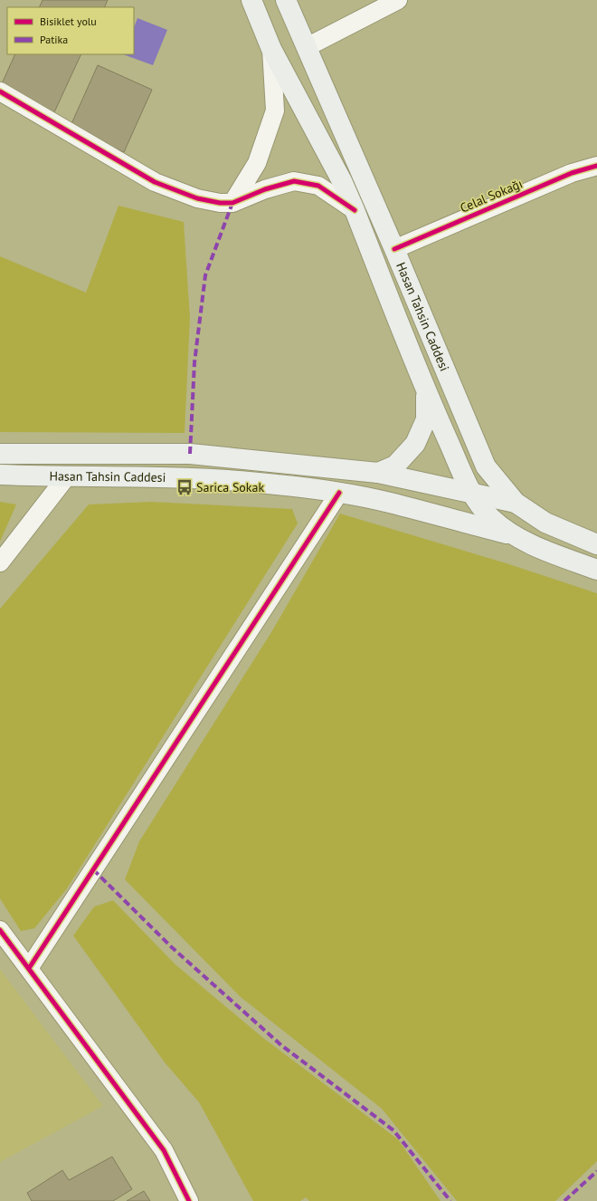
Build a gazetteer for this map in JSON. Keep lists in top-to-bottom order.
{
  "streets": {
    "main road": ["Hasan Tahsin Caddesi"],
    "street": ["Celal Sokağı"]
  },
  "crossings": [
    ["Celal Sokağı", "Hasan Tahsin Caddesi"]
  ],
  "places": {
    "bus stop": ["Sarica Sokak"]
  },
  "legend": ["Bisiklet yolu", "Patika"]
}
